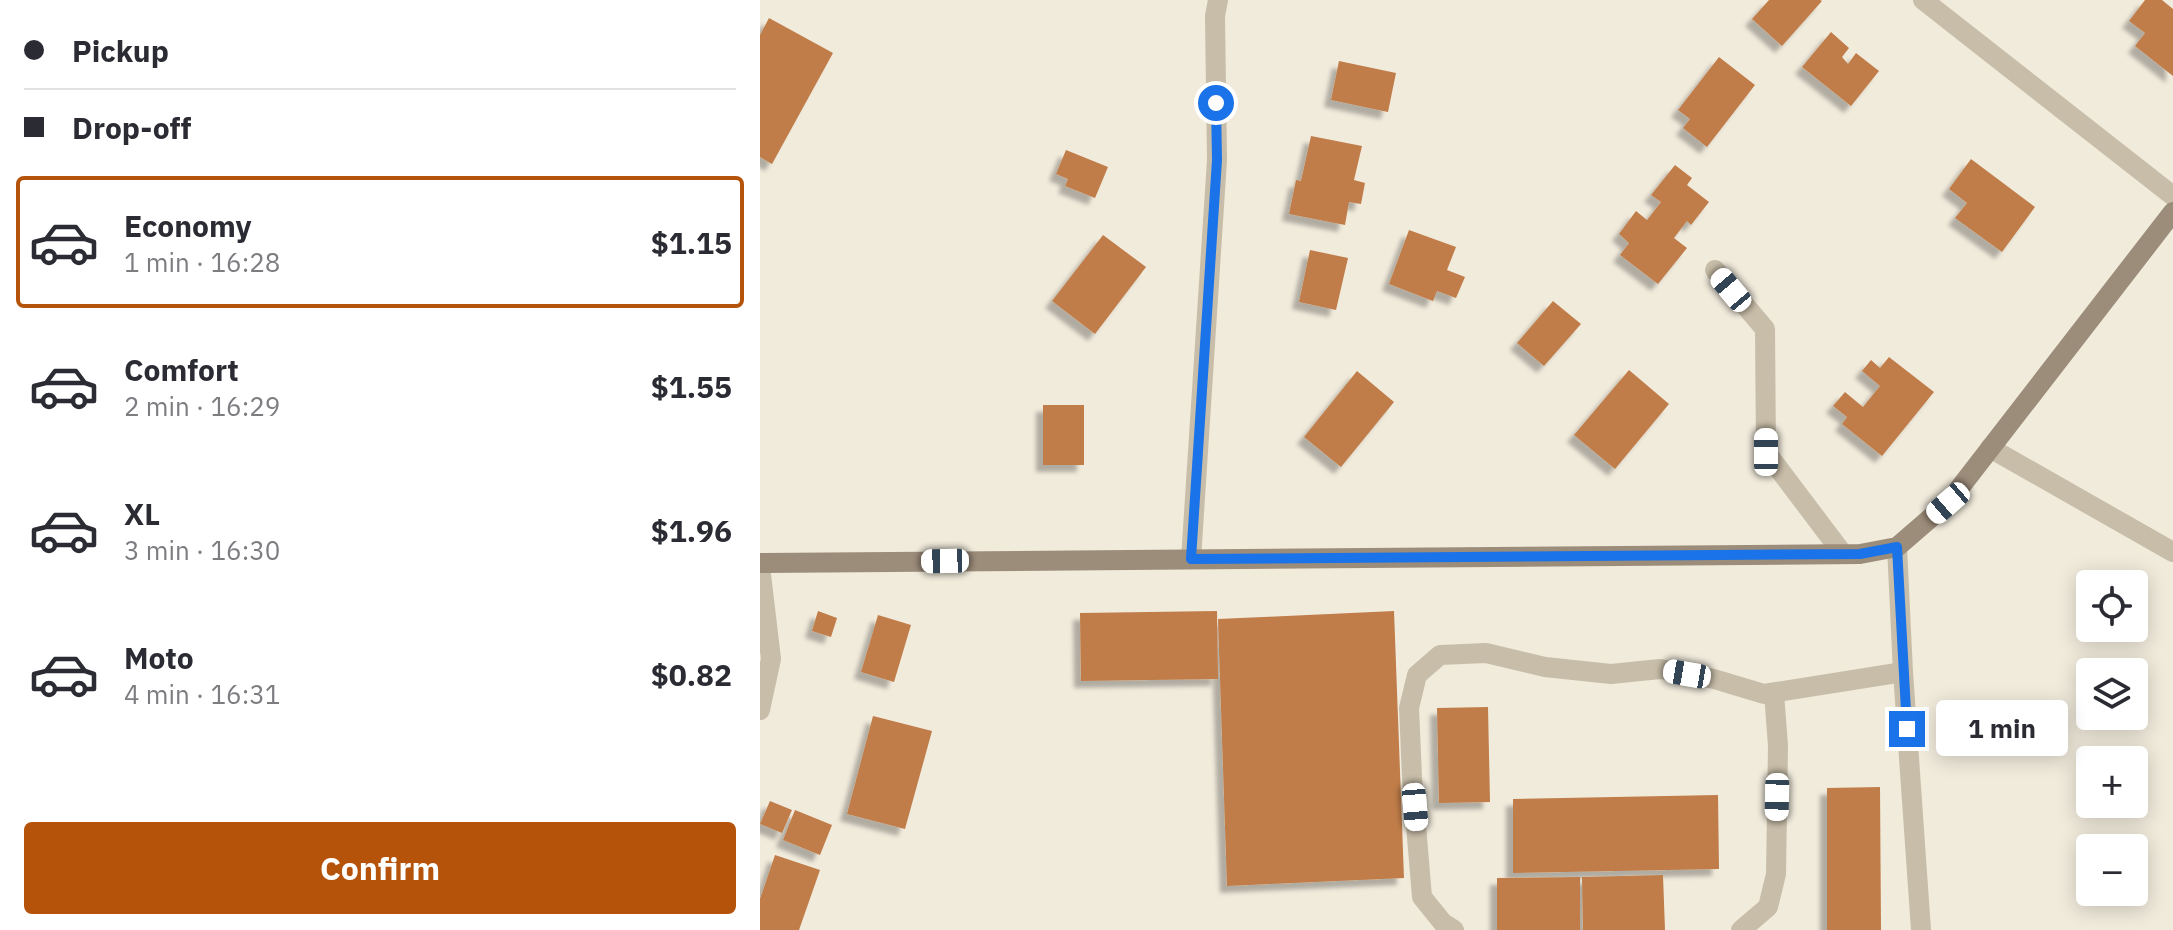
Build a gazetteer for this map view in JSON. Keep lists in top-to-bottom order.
{
  "page": {
    "banner": ["Pickup", "Drop-off"],
    "list": [
      {
        "name": "Economy",
        "note": "1 min · 16:28",
        "value": "$1.15"
      },
      {
        "name": "Comfort",
        "note": "2 min · 16:29",
        "value": "$1.55"
      },
      {
        "name": "XL",
        "note": "3 min · 16:30",
        "value": "$1.96"
      },
      {
        "name": "Moto",
        "note": "4 min · 16:31",
        "value": "$0.82"
      }
    ],
    "map_buttons": ["+", "−"],
    "bubble": "1 min",
    "buttons": "Confirm"
  }
}
